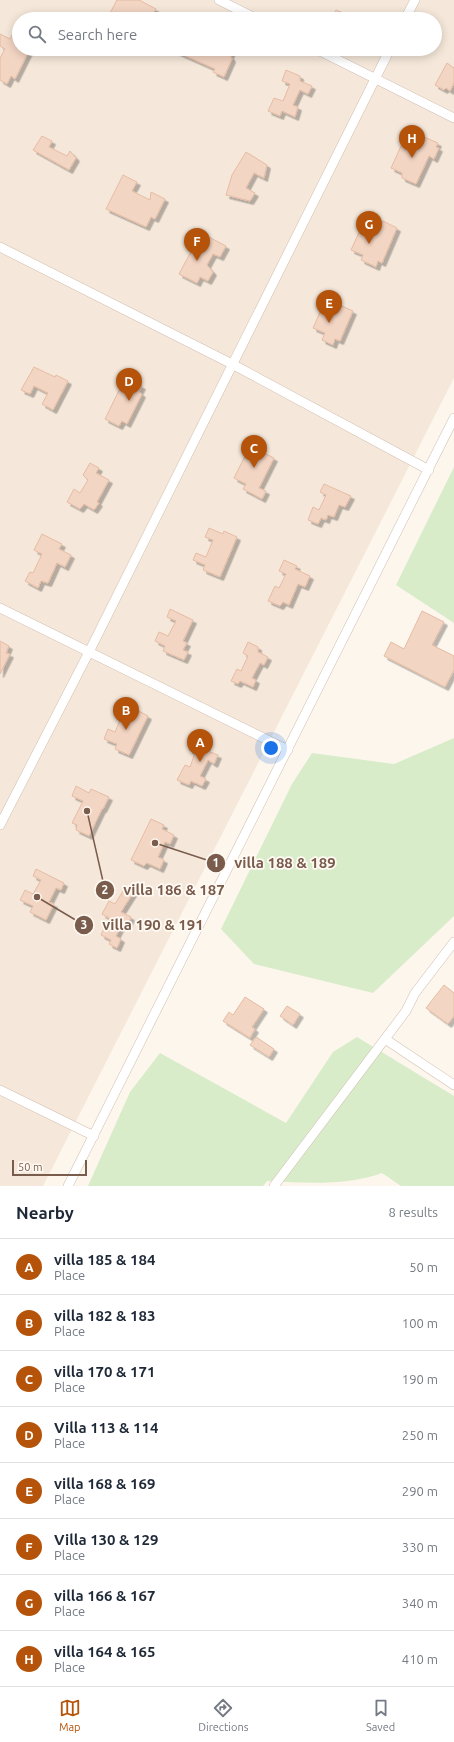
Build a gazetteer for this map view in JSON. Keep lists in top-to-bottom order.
{
  "places": ["villa 186 & 187", "villa 188 & 189", "villa 190 & 191"],
  "scale_bar": "50 m",
  "page": {
    "search": "Search here",
    "pins": [
      "H",
      "G",
      "F",
      "E",
      "D",
      "C",
      "B",
      "A"
    ],
    "scale": "50 m",
    "heading": ["Nearby", "8 results"],
    "list": [
      {
        "mark": "A",
        "name": "villa 185 & 184",
        "note": "Place",
        "value": "50 m"
      },
      {
        "mark": "B",
        "name": "villa 182 & 183",
        "note": "Place",
        "value": "100 m"
      },
      {
        "mark": "C",
        "name": "villa 170 & 171",
        "note": "Place",
        "value": "190 m"
      },
      {
        "mark": "D",
        "name": "Villa 113 & 114",
        "note": "Place",
        "value": "250 m"
      },
      {
        "mark": "E",
        "name": "villa 168 & 169",
        "note": "Place",
        "value": "290 m"
      },
      {
        "mark": "F",
        "name": "Villa 130 & 129",
        "note": "Place",
        "value": "330 m"
      },
      {
        "mark": "G",
        "name": "villa 166 & 167",
        "note": "Place",
        "value": "340 m"
      },
      {
        "mark": "H",
        "name": "villa 164 & 165",
        "note": "Place",
        "value": "410 m"
      }
    ],
    "nav": ["Map", "Directions", "Saved"]
  }
}
